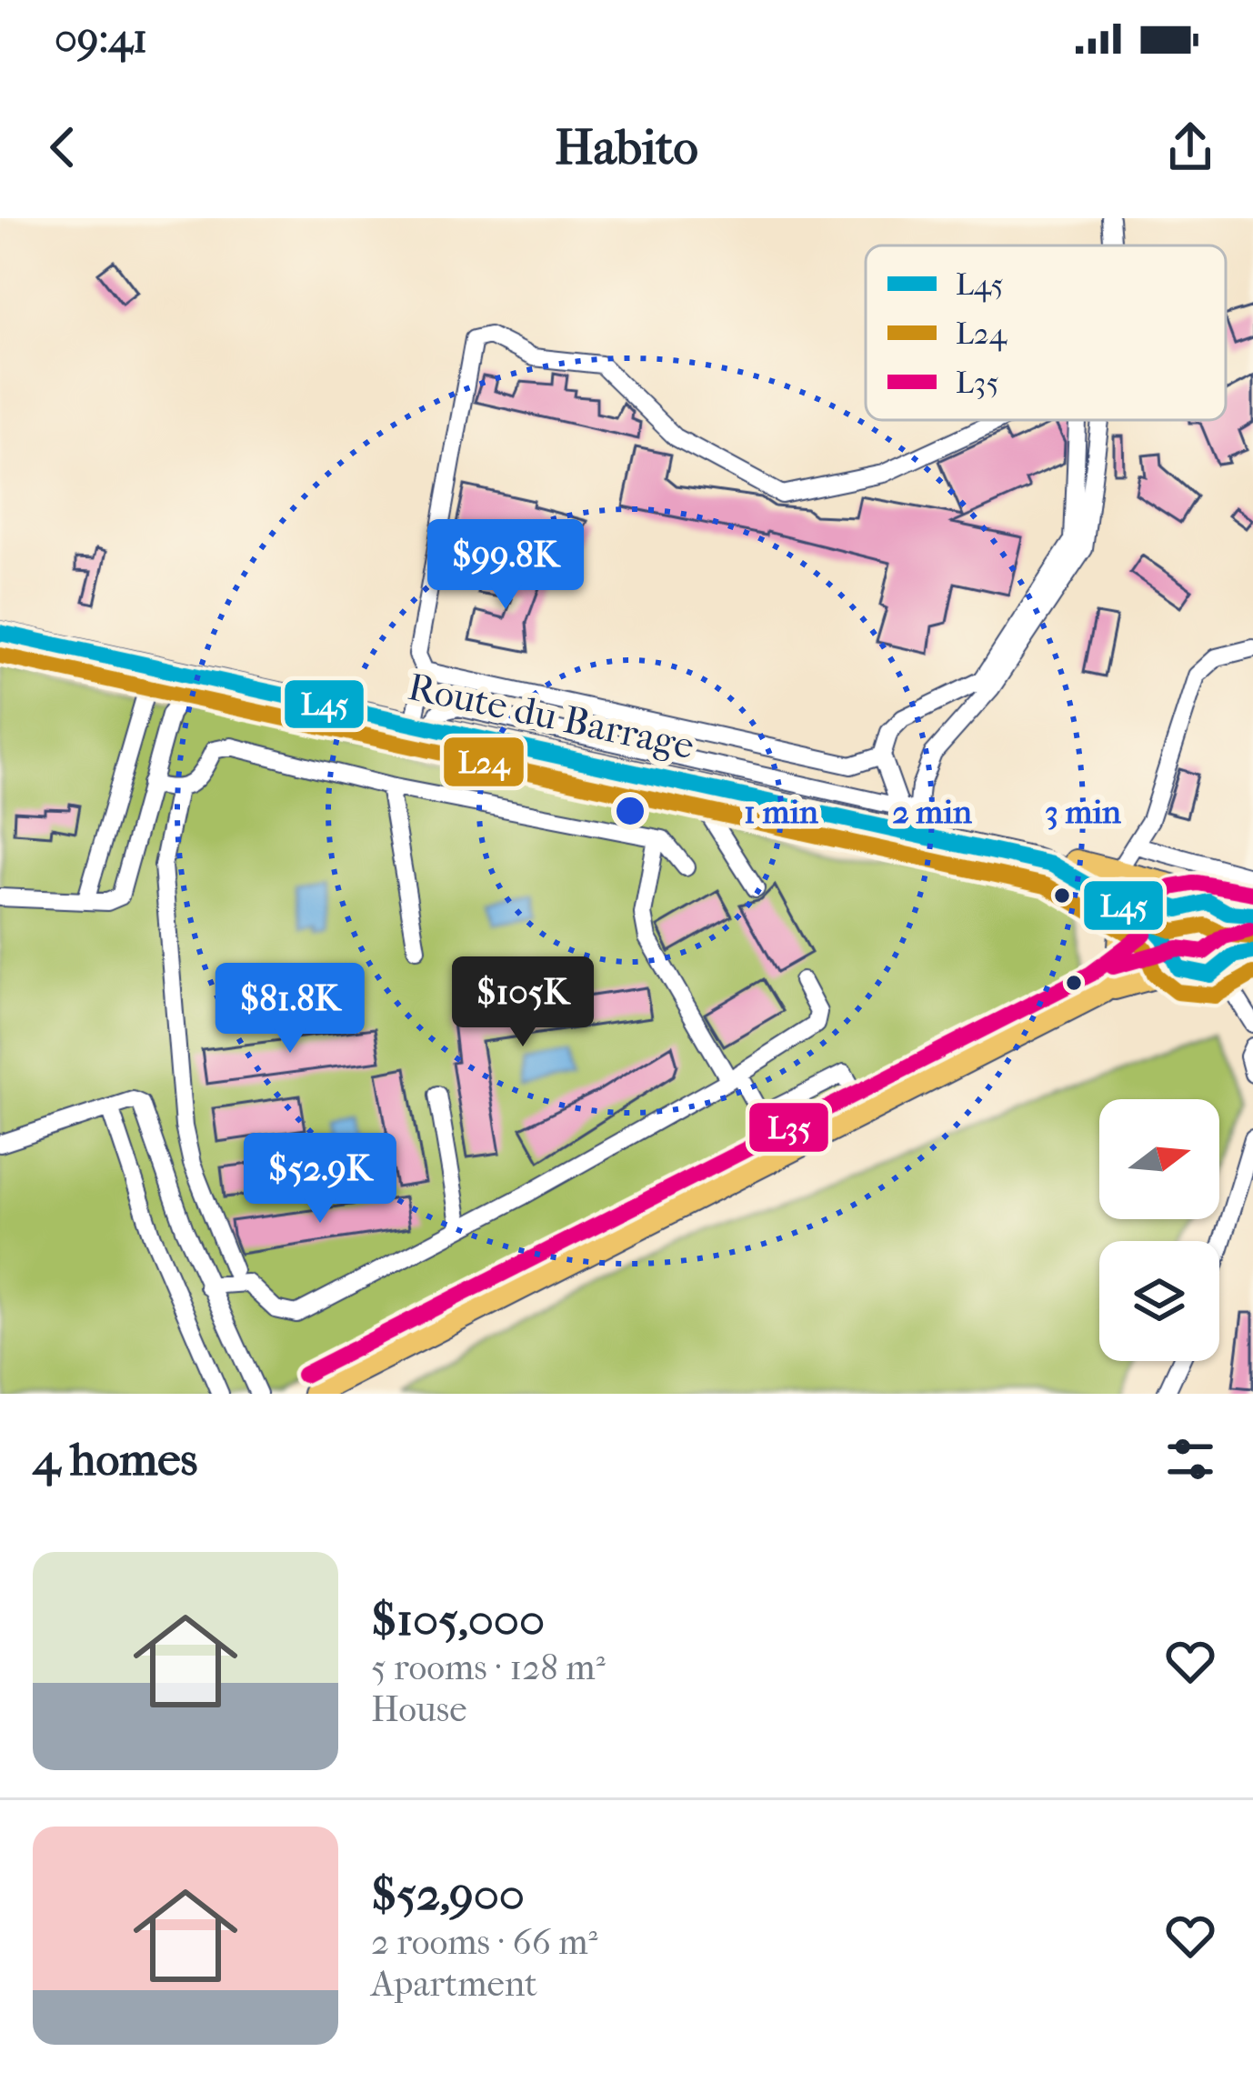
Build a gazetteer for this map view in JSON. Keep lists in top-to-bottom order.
{
  "streets": {
    "main road": ["Route du Barrage"]
  },
  "lines": ["transit line L45", "transit line L24", "transit line L35"],
  "legend": ["L45", "L24", "L35"],
  "north": "right",
  "page": {
    "status": "09:41",
    "header": "Habito",
    "price": [
      "$99.8K",
      "$105K",
      "$81.8K",
      "$52.9K"
    ],
    "heading": "4 homes",
    "list": [
      {
        "name": "$105,000",
        "note": "5 rooms · 128 m² · House"
      },
      {
        "name": "$52,900",
        "note": "2 rooms · 66 m² · Apartment"
      }
    ]
  },
  "rings": ["1 min", "2 min", "3 min"]
}
